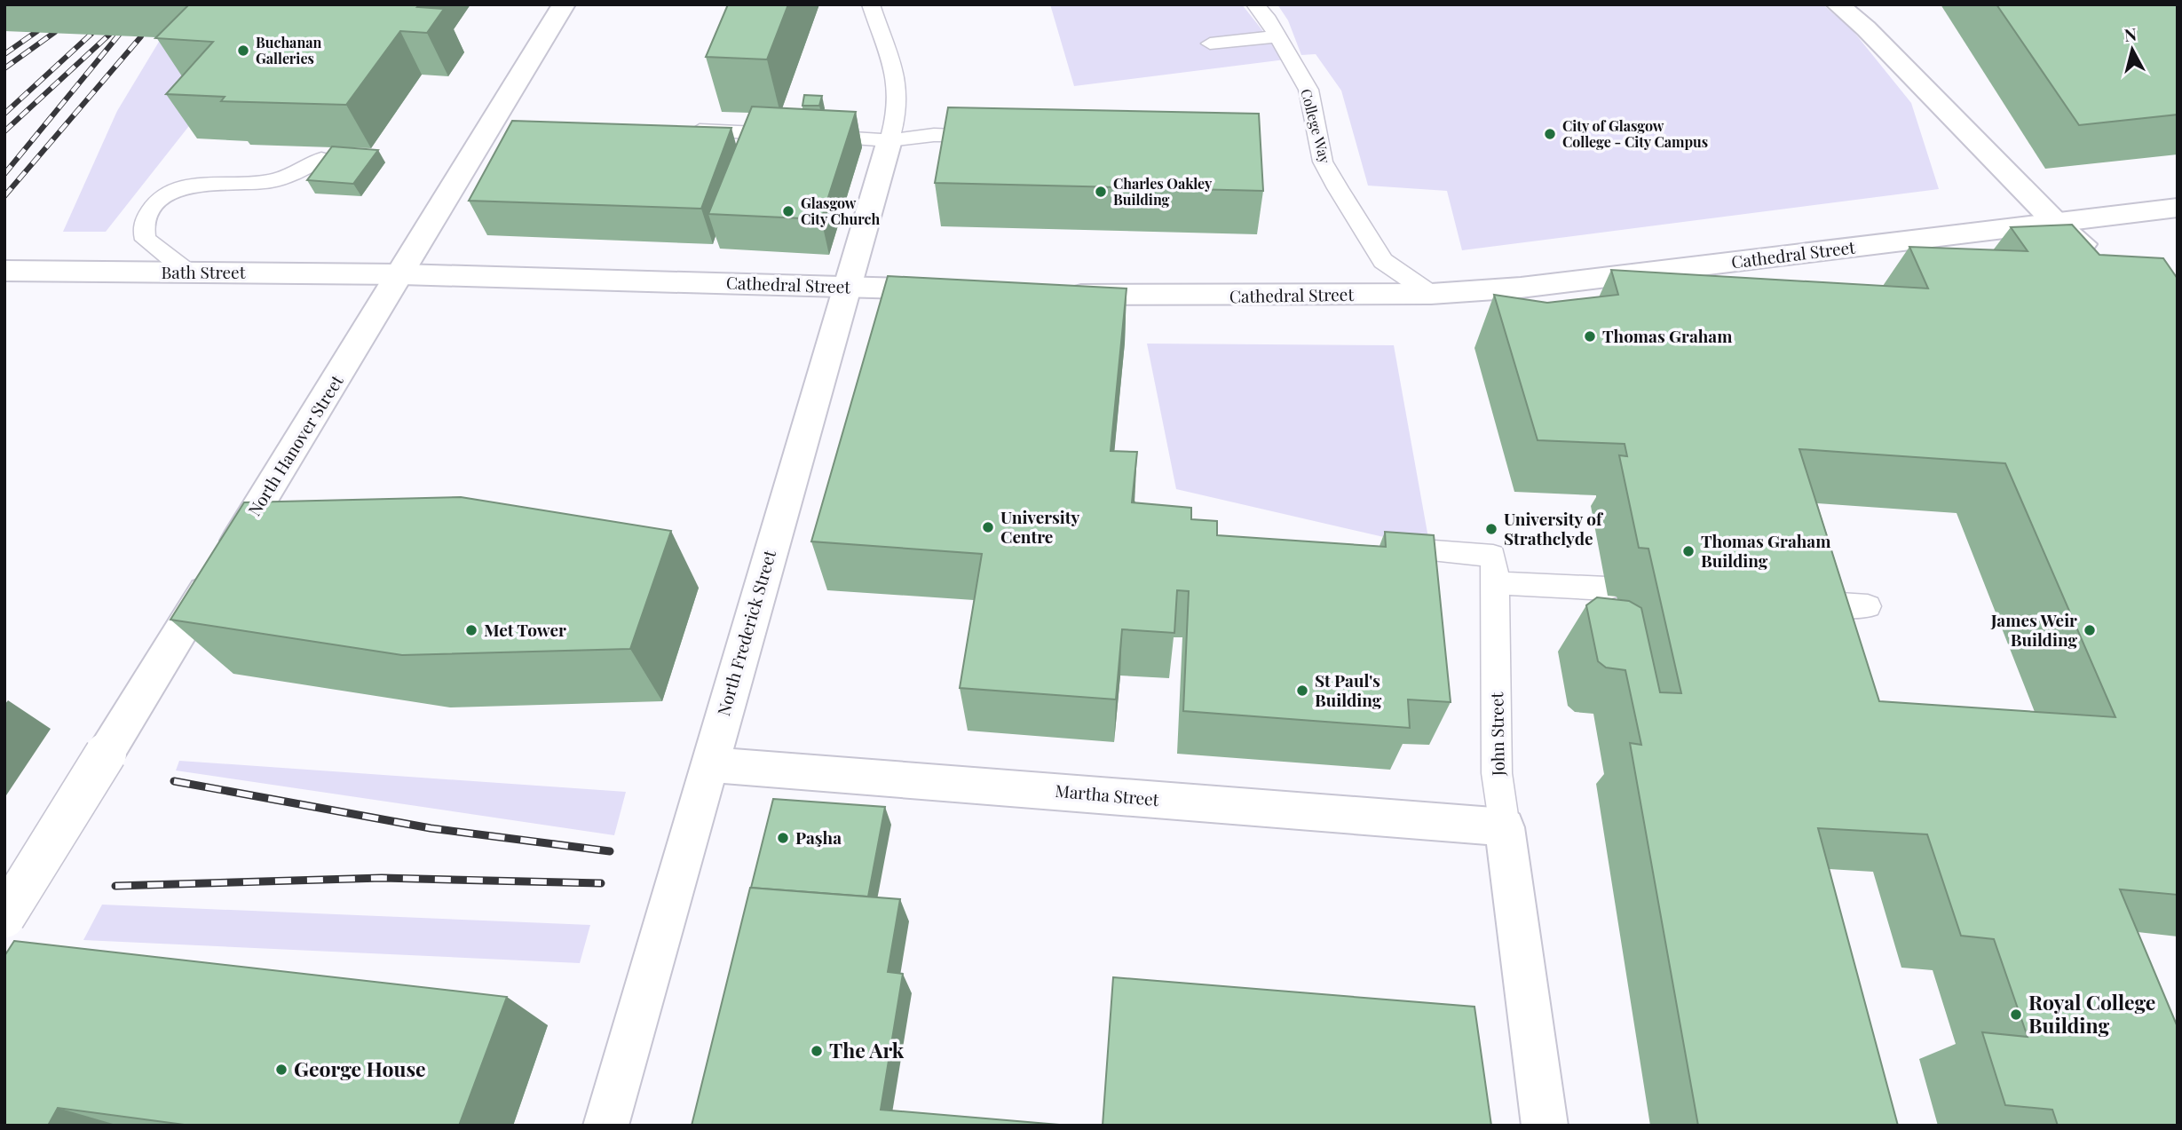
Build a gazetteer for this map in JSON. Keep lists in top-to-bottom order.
{
  "streets": {
    "street": [
      "Cathedral Street",
      "Bath Street",
      "North Hanover Street",
      "North Frederick Street",
      "John Street",
      "Martha Street"
    ],
    "lane": ["College Way"]
  },
  "crossings": [
    ["College Way", "Cathedral Street"],
    ["Cathedral Street", "Bath Street"],
    ["Cathedral Street", "North Hanover Street"],
    ["Cathedral Street", "North Frederick Street"],
    ["Bath Street", "North Hanover Street"],
    ["North Frederick Street", "Martha Street"],
    ["John Street", "Martha Street"]
  ],
  "places": [
    "Buchanan Galleries",
    "City of Glasgow College - City Campus",
    "Charles Oakley Building",
    "Glasgow City Church",
    "Thomas Graham",
    "University Centre",
    "University of Strathclyde",
    "Thomas Graham Building",
    "Met Tower",
    "James Weir Building",
    "St Paul's Building",
    "Paşha",
    "Royal College Building",
    "The Ark",
    "George House"
  ],
  "north": "top"
}
